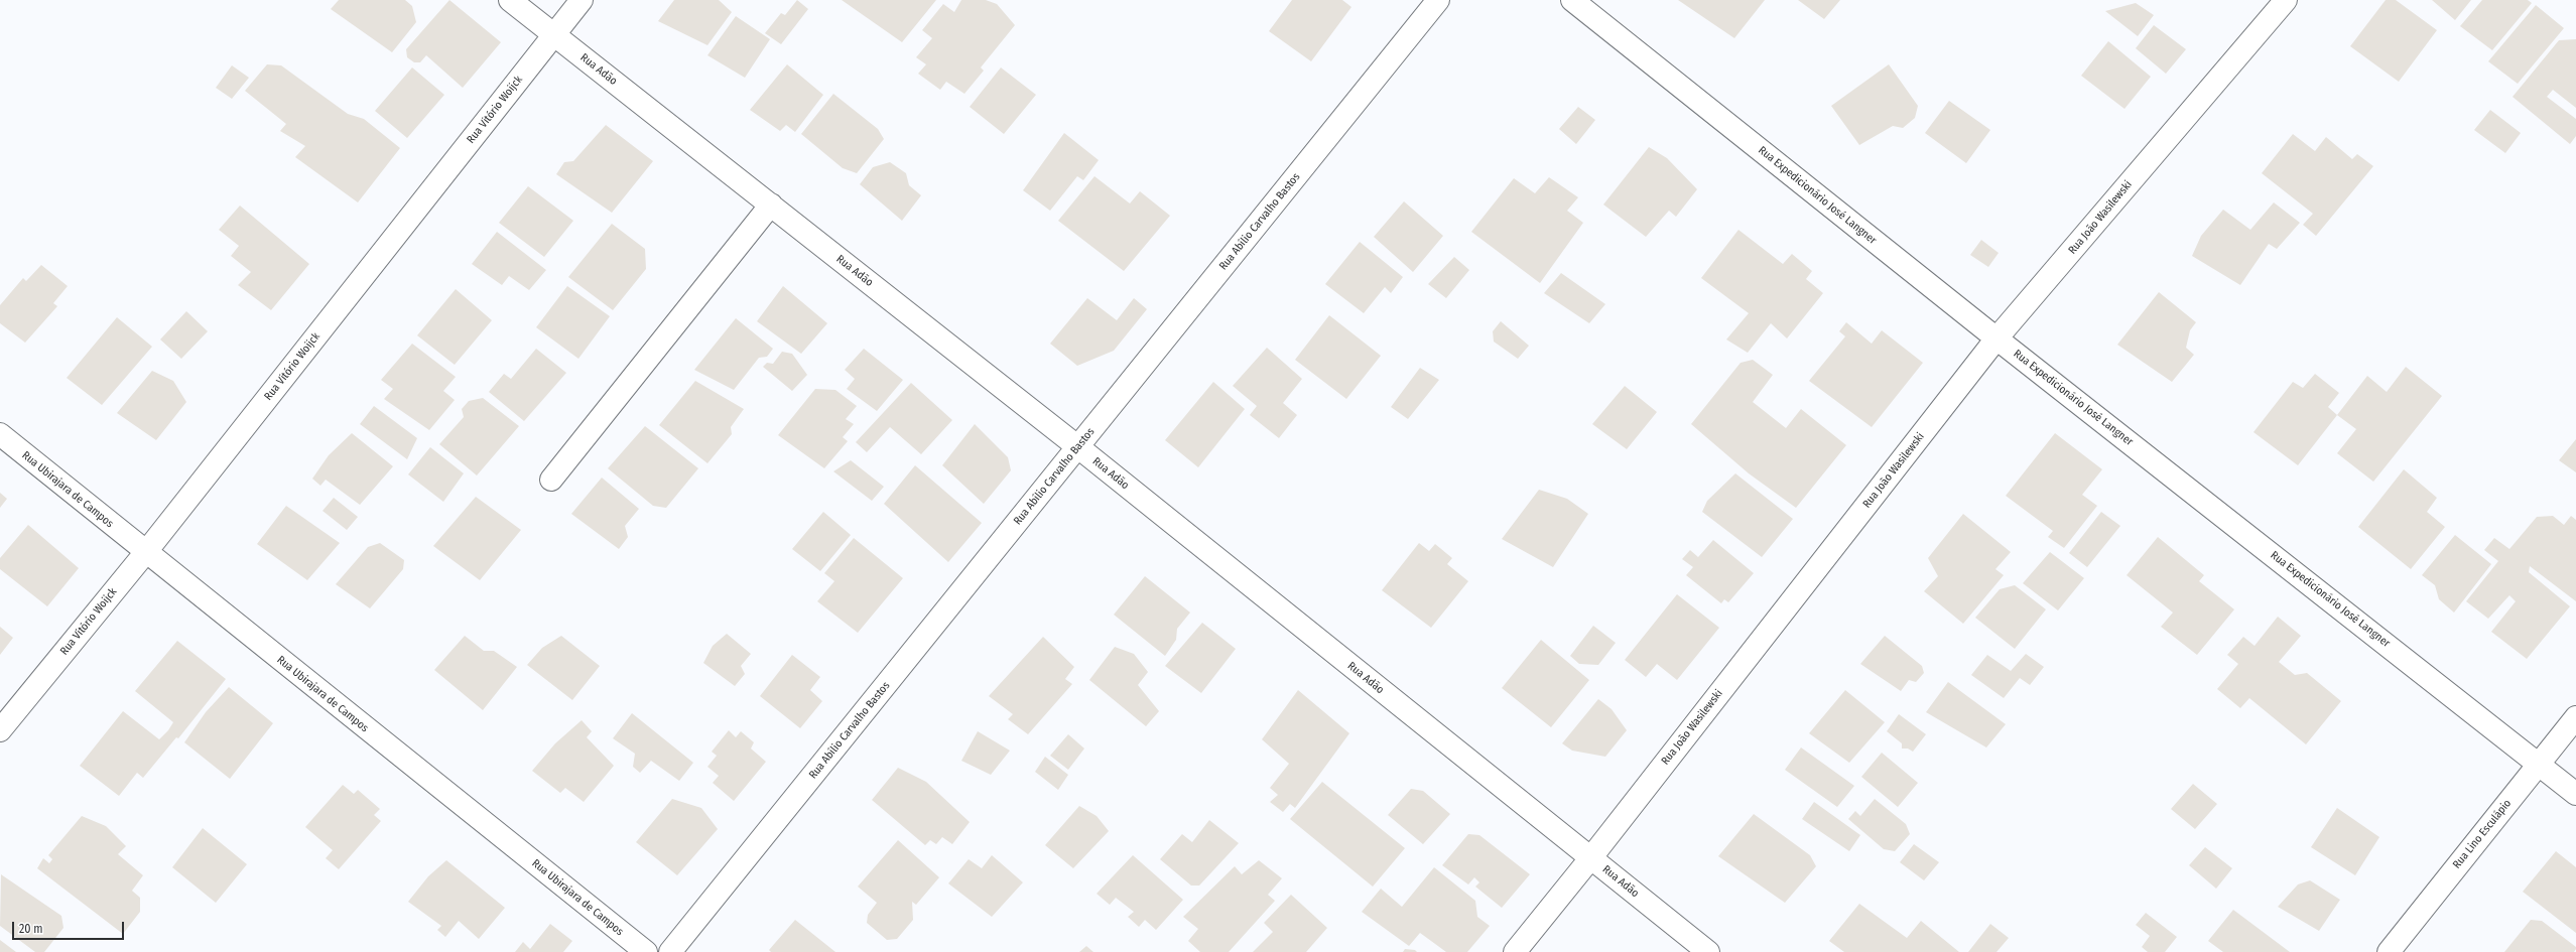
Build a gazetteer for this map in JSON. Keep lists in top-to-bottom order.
{
  "streets": {
    "street": [
      "Rua Adão",
      "Rua Vitório Woijck",
      "Rua Expedicionário José Langner",
      "Rua João Wasilewski",
      "Rua Abílio Carvalho Bastos",
      "Rua Ubirajara de Campos",
      "Rua Lino Esculápio"
    ]
  },
  "crossings": [
    ["Rua Adão", "Rua Vitório Woijck"],
    ["Rua Adão", "Rua João Wasilewski"],
    ["Rua Adão", "Rua Abílio Carvalho Bastos"],
    ["Rua Vitório Woijck", "Rua Ubirajara de Campos"],
    ["Rua Expedicionário José Langner", "Rua João Wasilewski"],
    ["Rua Expedicionário José Langner", "Rua Lino Esculápio"]
  ],
  "scale_bar": "20 m"
}
